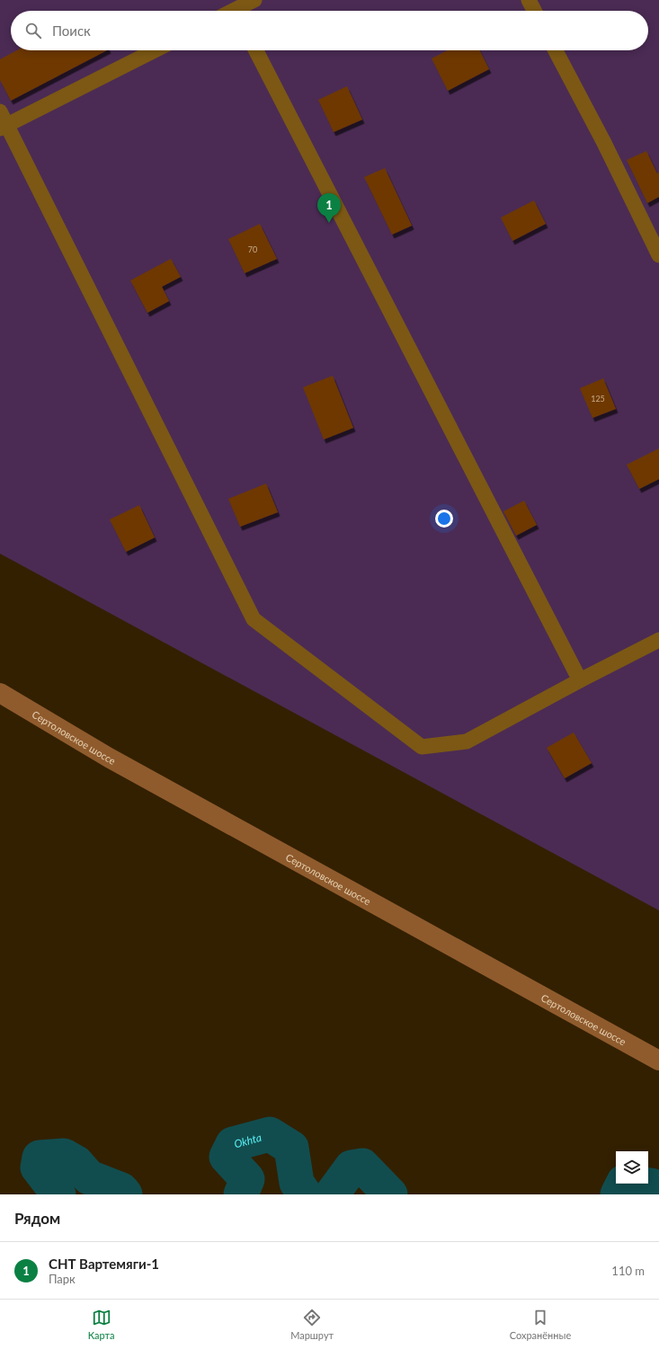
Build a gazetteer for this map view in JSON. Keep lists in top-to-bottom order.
{
  "streets": {
    "main road": ["Сертоловское шоссе"]
  },
  "water": ["Okhta"],
  "house_numbers": ["70", "125"],
  "page": {
    "search": "Поиск",
    "pins": "1",
    "heading": "Рядом",
    "list": [
      {
        "mark": "1",
        "name": "СНТ Вартемяги-1",
        "note": "Парк",
        "value": "110 m"
      }
    ],
    "nav": ["Карта", "Маршрут", "Сохранённые"]
  }
}
